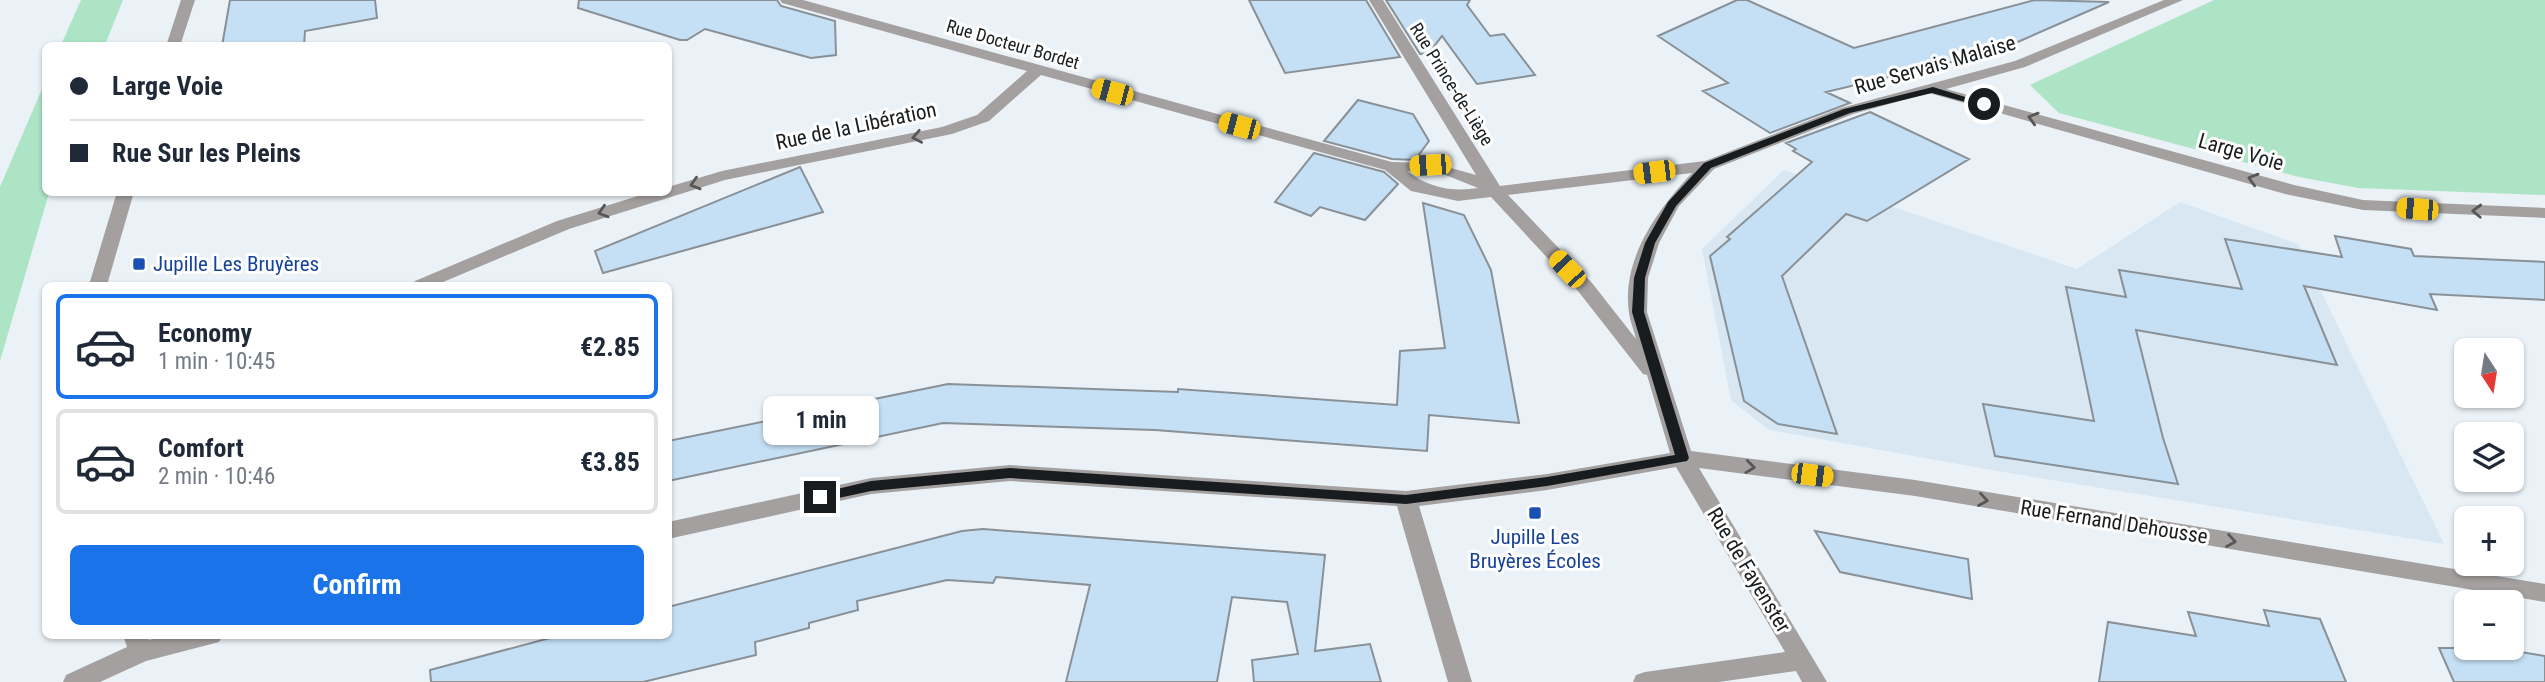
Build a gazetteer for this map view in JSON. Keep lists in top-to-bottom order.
{
  "streets": {
    "street": [
      "Rue Docteur Bordet",
      "Rue Servais Malaise",
      "Rue Prince-de-Liège",
      "Rue de la Libération",
      "Large Voie",
      "Rue Fernand Dehousse",
      "Rue de Fayenster"
    ]
  },
  "crossings": [
    ["Rue Docteur Bordet", "Rue Servais Malaise"],
    ["Rue Docteur Bordet", "Rue Prince-de-Liège"],
    ["Rue Docteur Bordet", "Rue de la Libération"],
    ["Rue Servais Malaise", "Rue Prince-de-Liège"],
    ["Rue Servais Malaise", "Large Voie"],
    ["Rue Servais Malaise", "Rue de Fayenster"],
    ["Rue Fernand Dehousse", "Rue de Fayenster"]
  ],
  "one_way": ["Rue de la Libération", "Large Voie", "Rue Fernand Dehousse"],
  "places": {
    "transit": ["Jupille Les Bruyères", "Jupille Les Bruyères Écoles"]
  },
  "north": "bottom",
  "page": {
    "banner": ["Large Voie", "Rue Sur les Pleins"],
    "list": [
      {
        "name": "Economy",
        "note": "1 min · 10:45",
        "value": "€2.85"
      },
      {
        "name": "Comfort",
        "note": "2 min · 10:46",
        "value": "€3.85"
      }
    ],
    "map_buttons": ["+", "−"],
    "bubble": "1 min",
    "buttons": "Confirm"
  }
}
